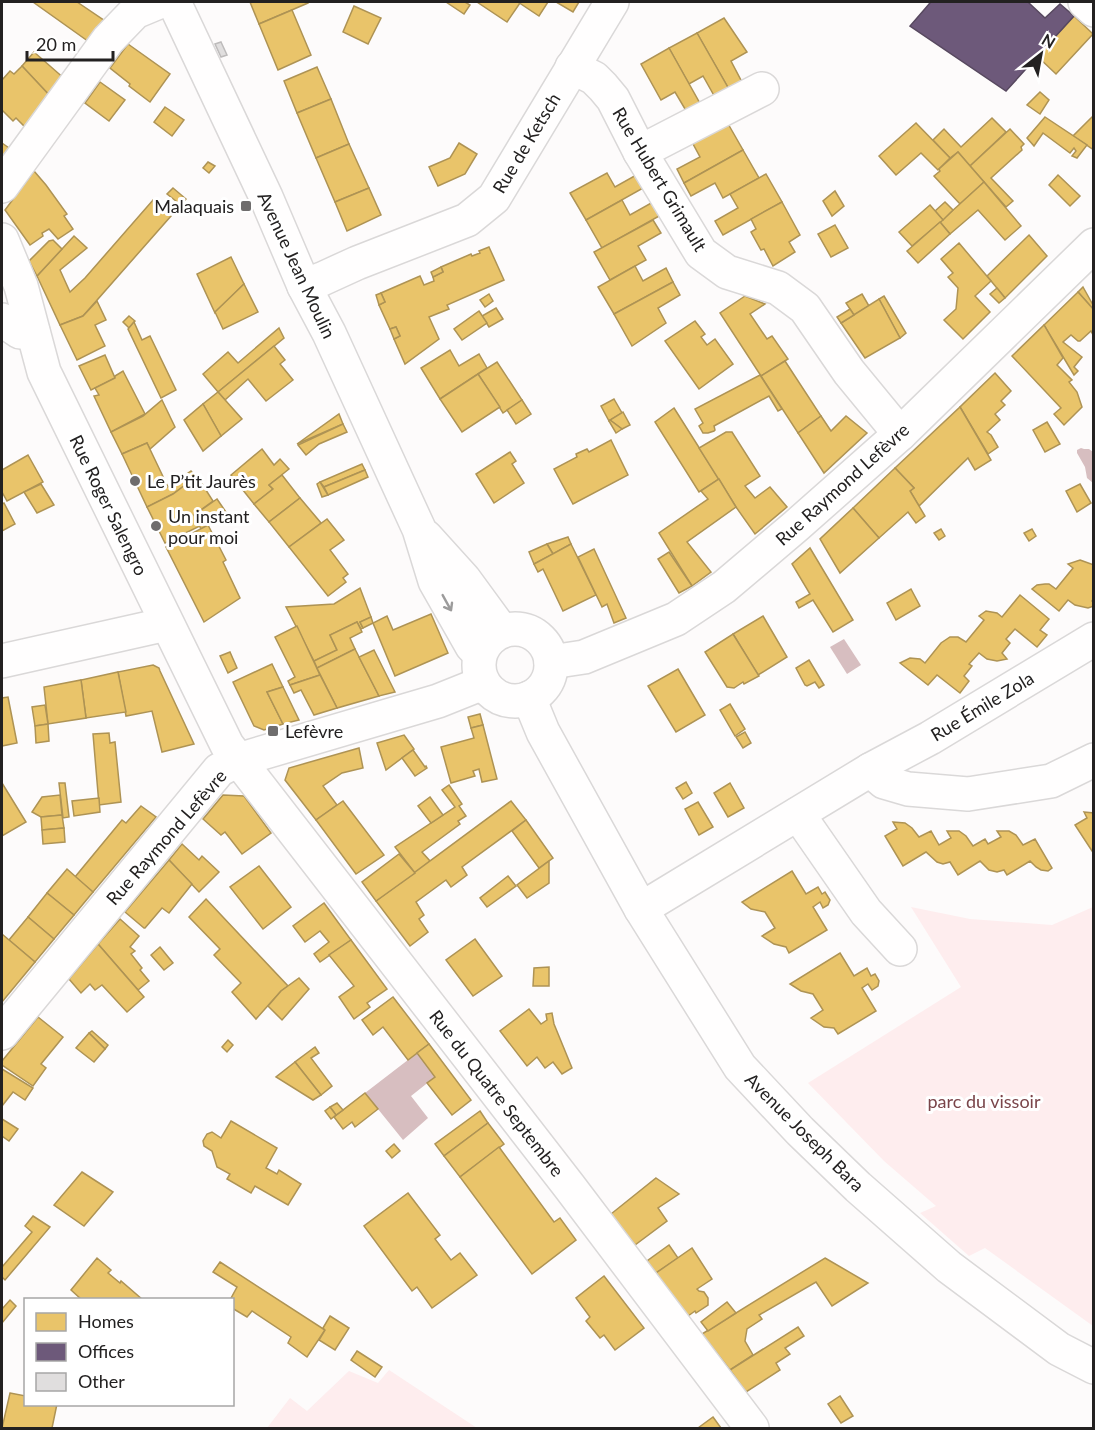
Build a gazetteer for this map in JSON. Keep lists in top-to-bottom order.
{
  "streets": {
    "street": [
      "Rue de Ketsch",
      "Rue Hubert Grimault",
      "Avenue Jean Moulin",
      "Rue Raymond Lefèvre",
      "Rue Roger Salengro",
      "Rue Émile Zola",
      "Rue du Quatre Septembre",
      "Avenue Joseph Bara"
    ]
  },
  "crossings": [
    ["Rue de Ketsch", "Rue Hubert Grimault"],
    ["Rue de Ketsch", "Avenue Jean Moulin"],
    ["Rue Hubert Grimault", "Rue Raymond Lefèvre"],
    ["Avenue Jean Moulin", "Rue Raymond Lefèvre"],
    ["Avenue Jean Moulin", "Avenue Joseph Bara"],
    ["Rue Raymond Lefèvre", "Rue Roger Salengro"],
    ["Rue Raymond Lefèvre", "Rue du Quatre Septembre"],
    ["Rue Raymond Lefèvre", "Avenue Joseph Bara"],
    ["Rue Roger Salengro", "Rue du Quatre Septembre"],
    ["Rue Émile Zola", "Avenue Joseph Bara"]
  ],
  "parks": ["parc du vissoir"],
  "places": {
    "transit": ["Malaquais", "Lefèvre"],
    "other": ["Le P’tit Jaurès", "Un instant pour moi"]
  },
  "legend": ["Homes", "Offices", "Other"],
  "scale_bar": "20 m",
  "north": "top right"
}
